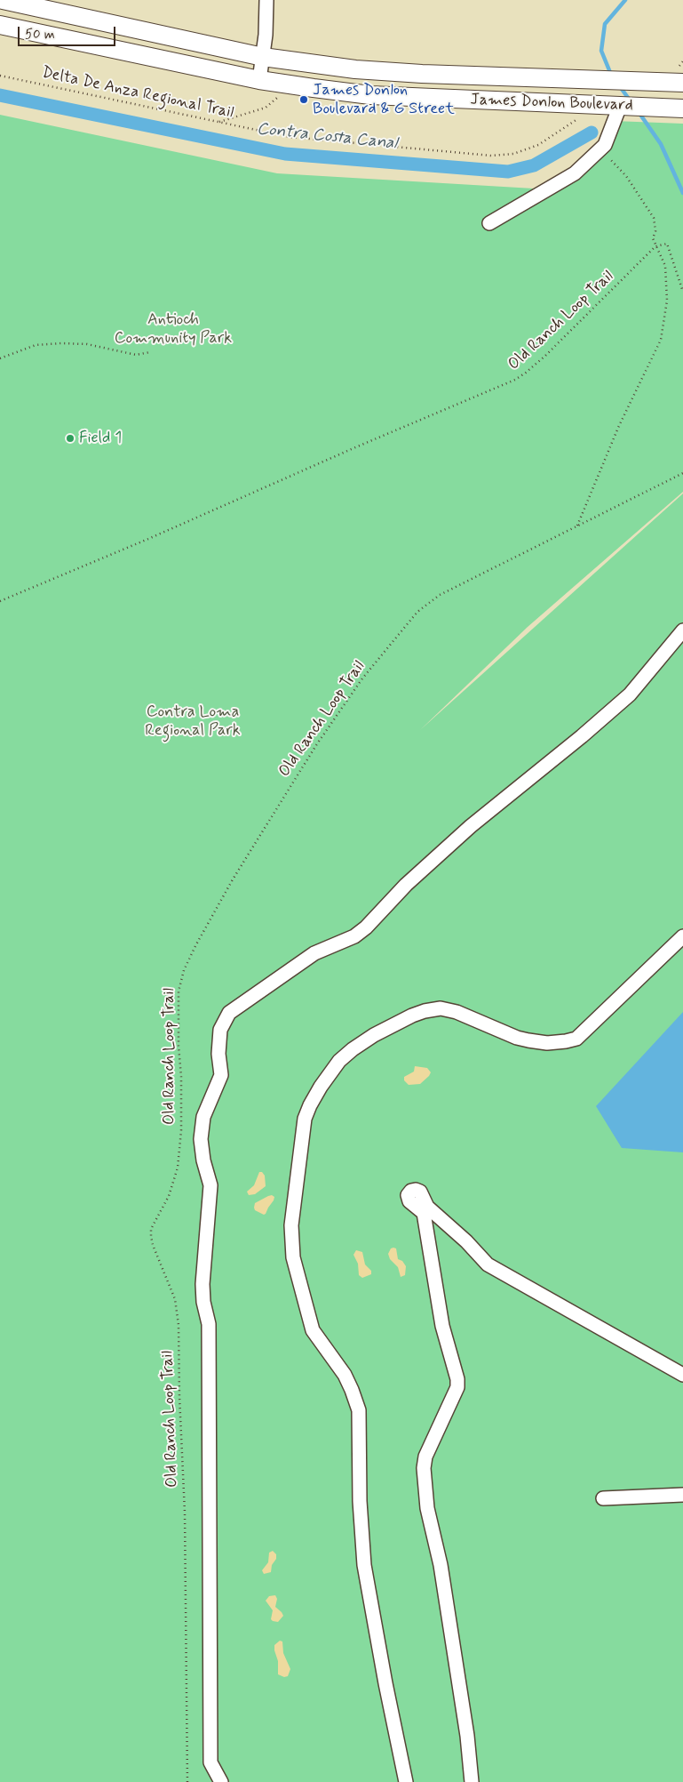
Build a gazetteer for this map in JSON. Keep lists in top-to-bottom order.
{
  "streets": {
    "main road": ["James Donlon Boulevard"],
    "path": ["Delta De Anza Regional Trail", "Old Ranch Loop Trail"]
  },
  "water": ["Contra Costa Canal"],
  "parks": ["Antioch Community Park", "Contra Loma Regional Park"],
  "places": ["James Donlon Boulevard & G Street", "Field 1"],
  "scale_bar": "50 m"
}
